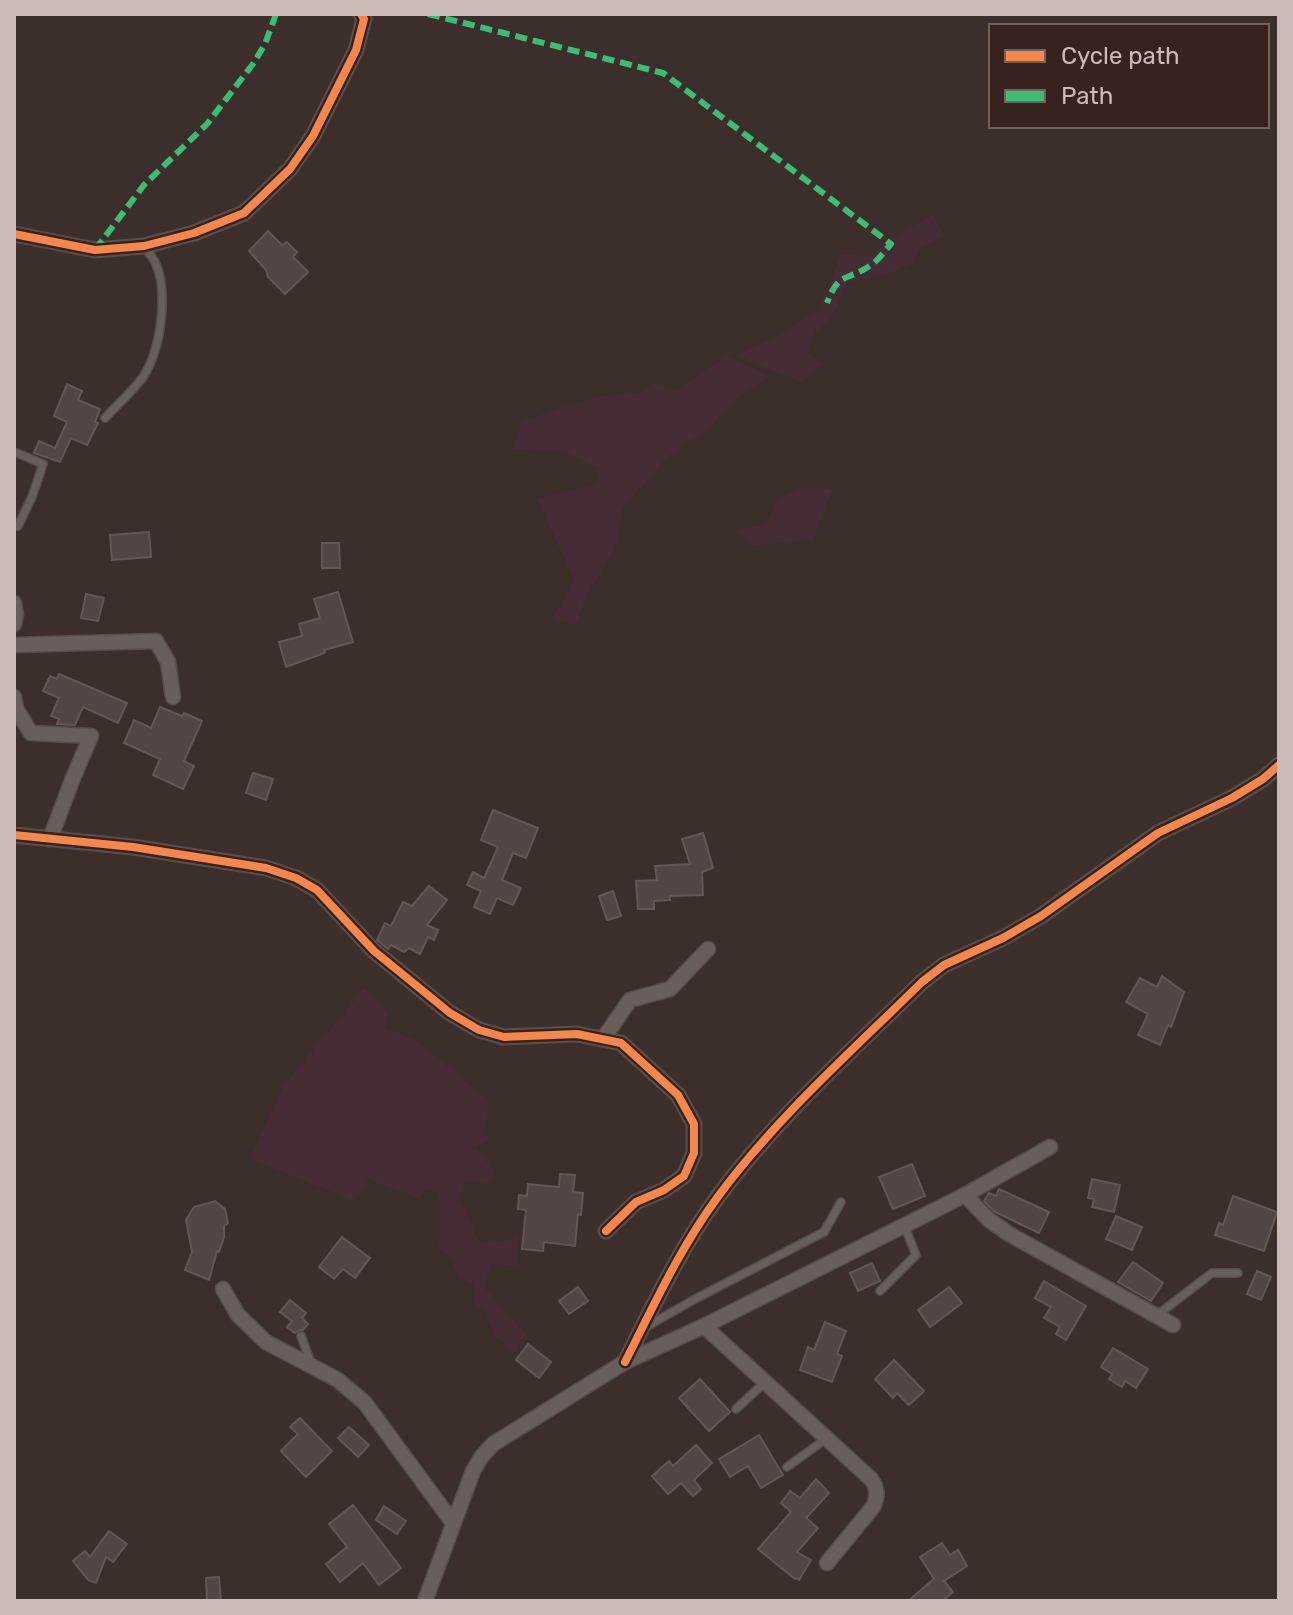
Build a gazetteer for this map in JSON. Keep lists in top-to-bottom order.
{
  "legend": ["Cycle path", "Path"]
}
